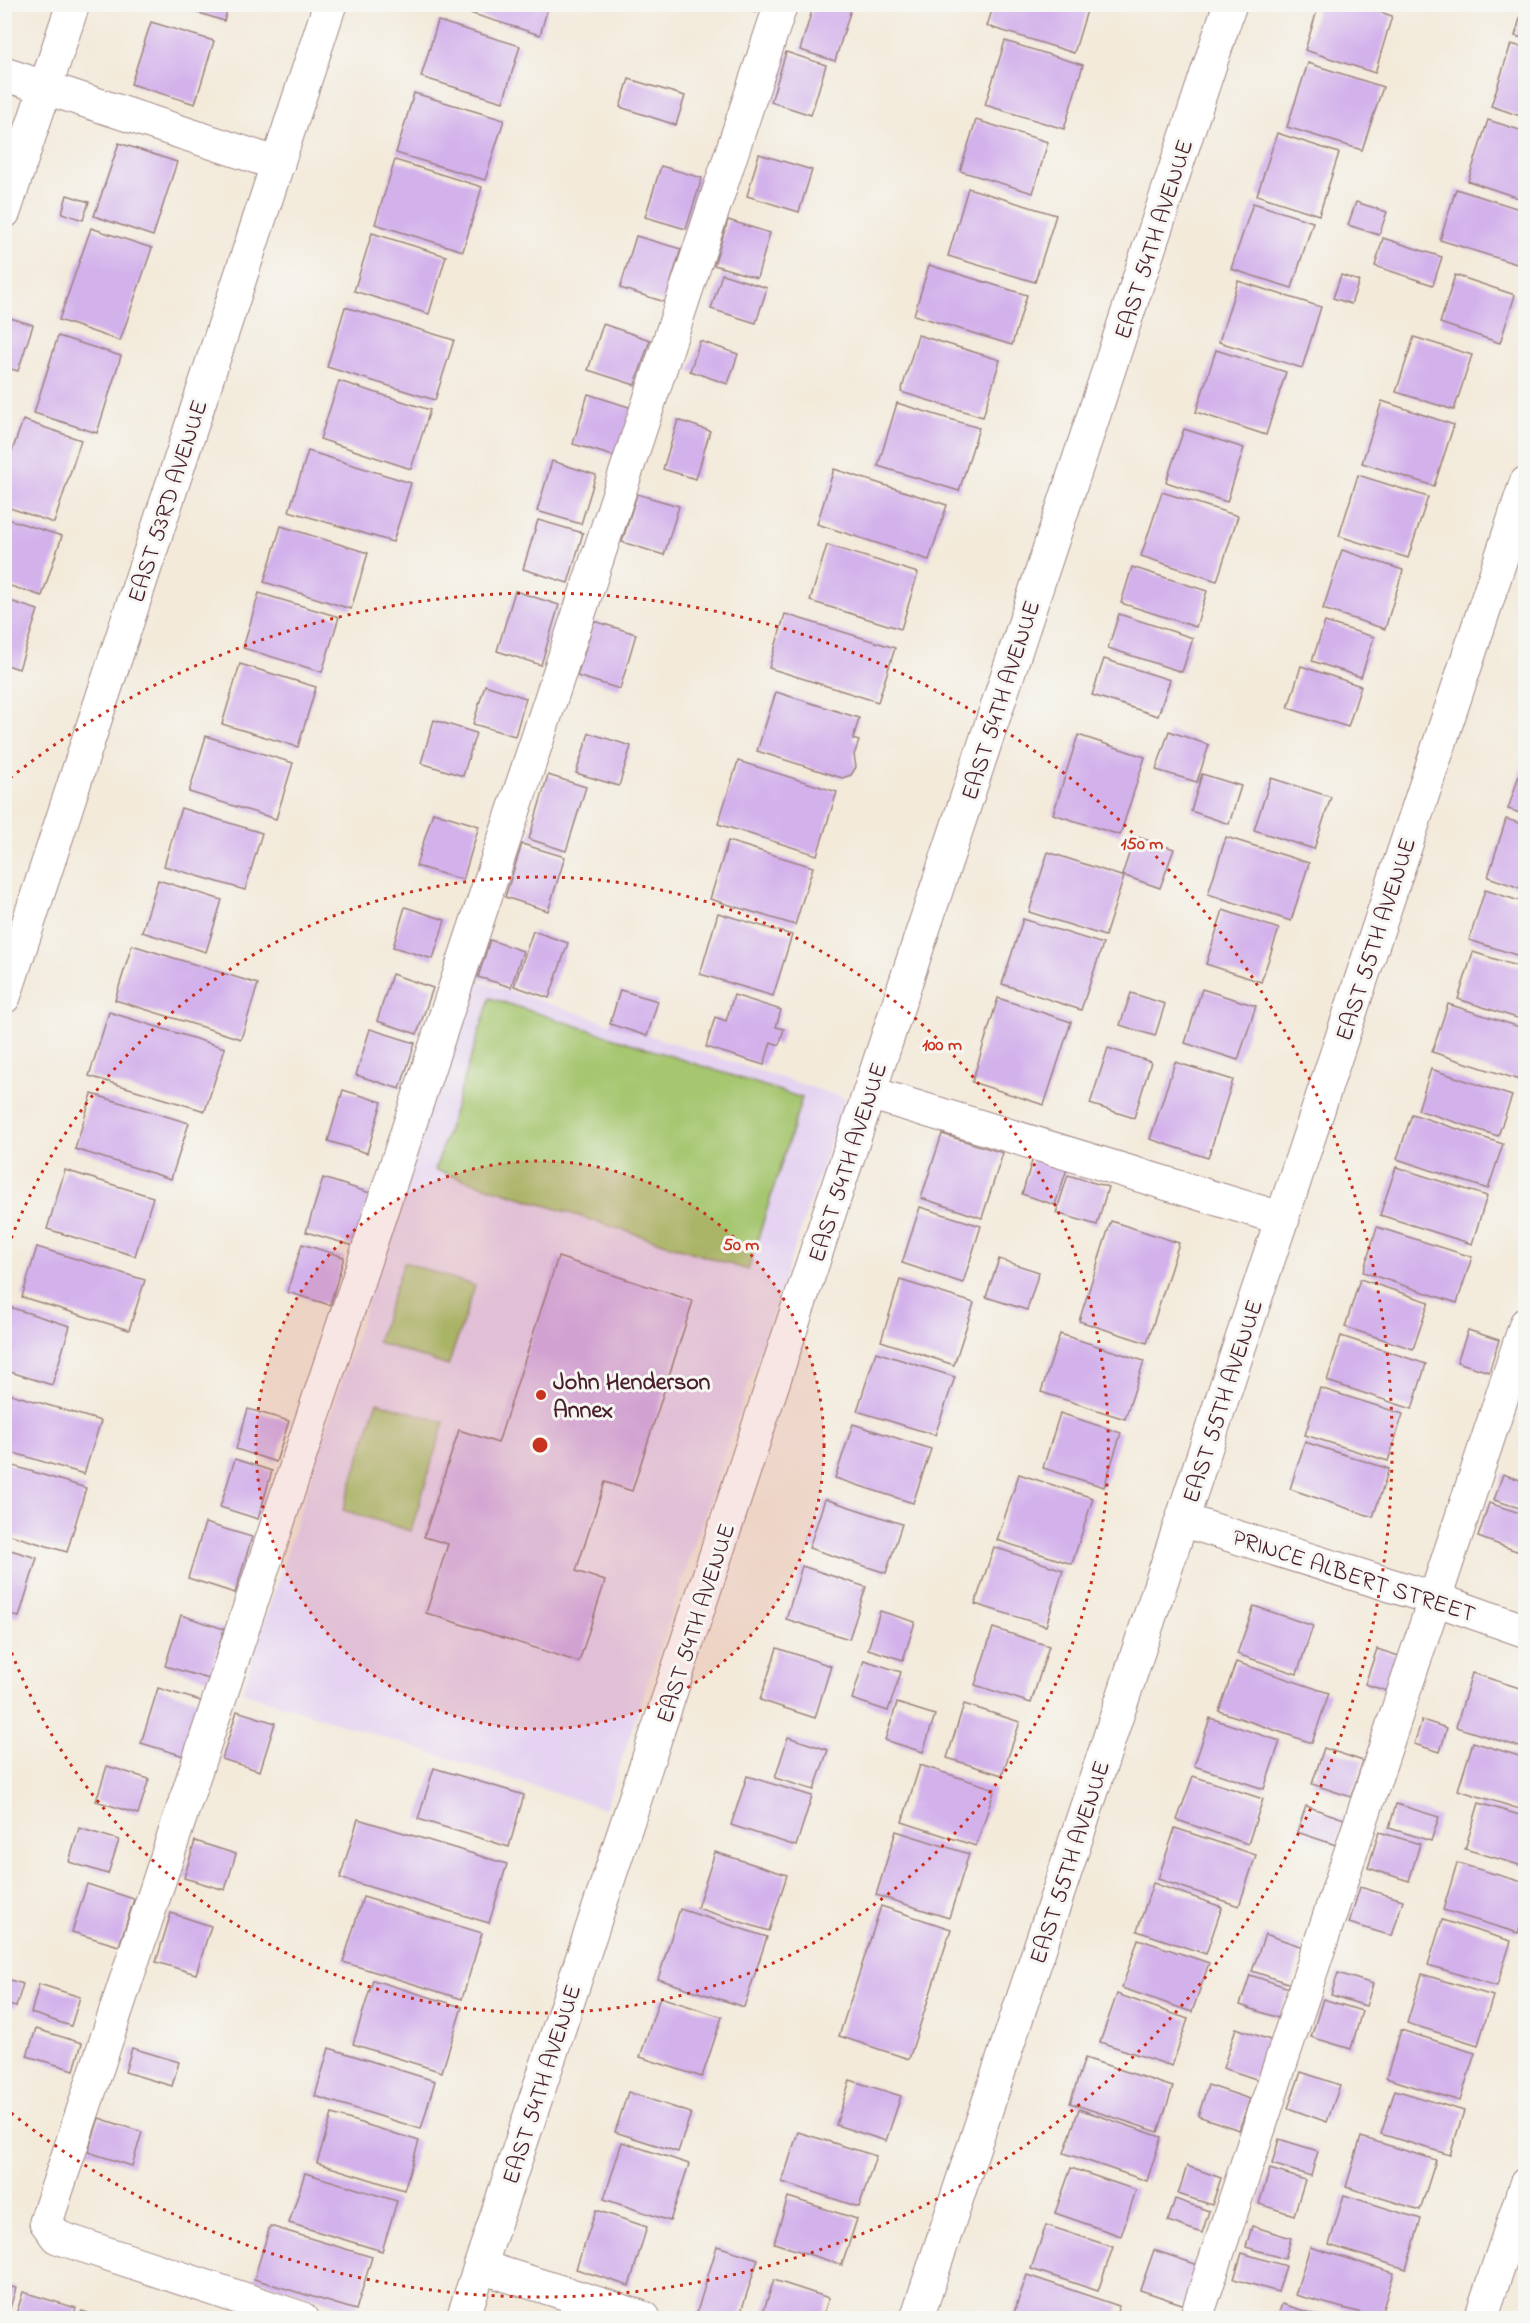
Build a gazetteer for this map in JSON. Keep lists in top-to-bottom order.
{
  "streets": {
    "street": [
      "EAST 54TH AVENUE",
      "EAST 53RD AVENUE",
      "EAST 55TH AVENUE",
      "PRINCE ALBERT STREET"
    ]
  },
  "crossings": [
    ["EAST 55TH AVENUE", "PRINCE ALBERT STREET"]
  ],
  "places": ["John Henderson Annex"],
  "rings": ["150 m", "100 m", "50 m"]
}
